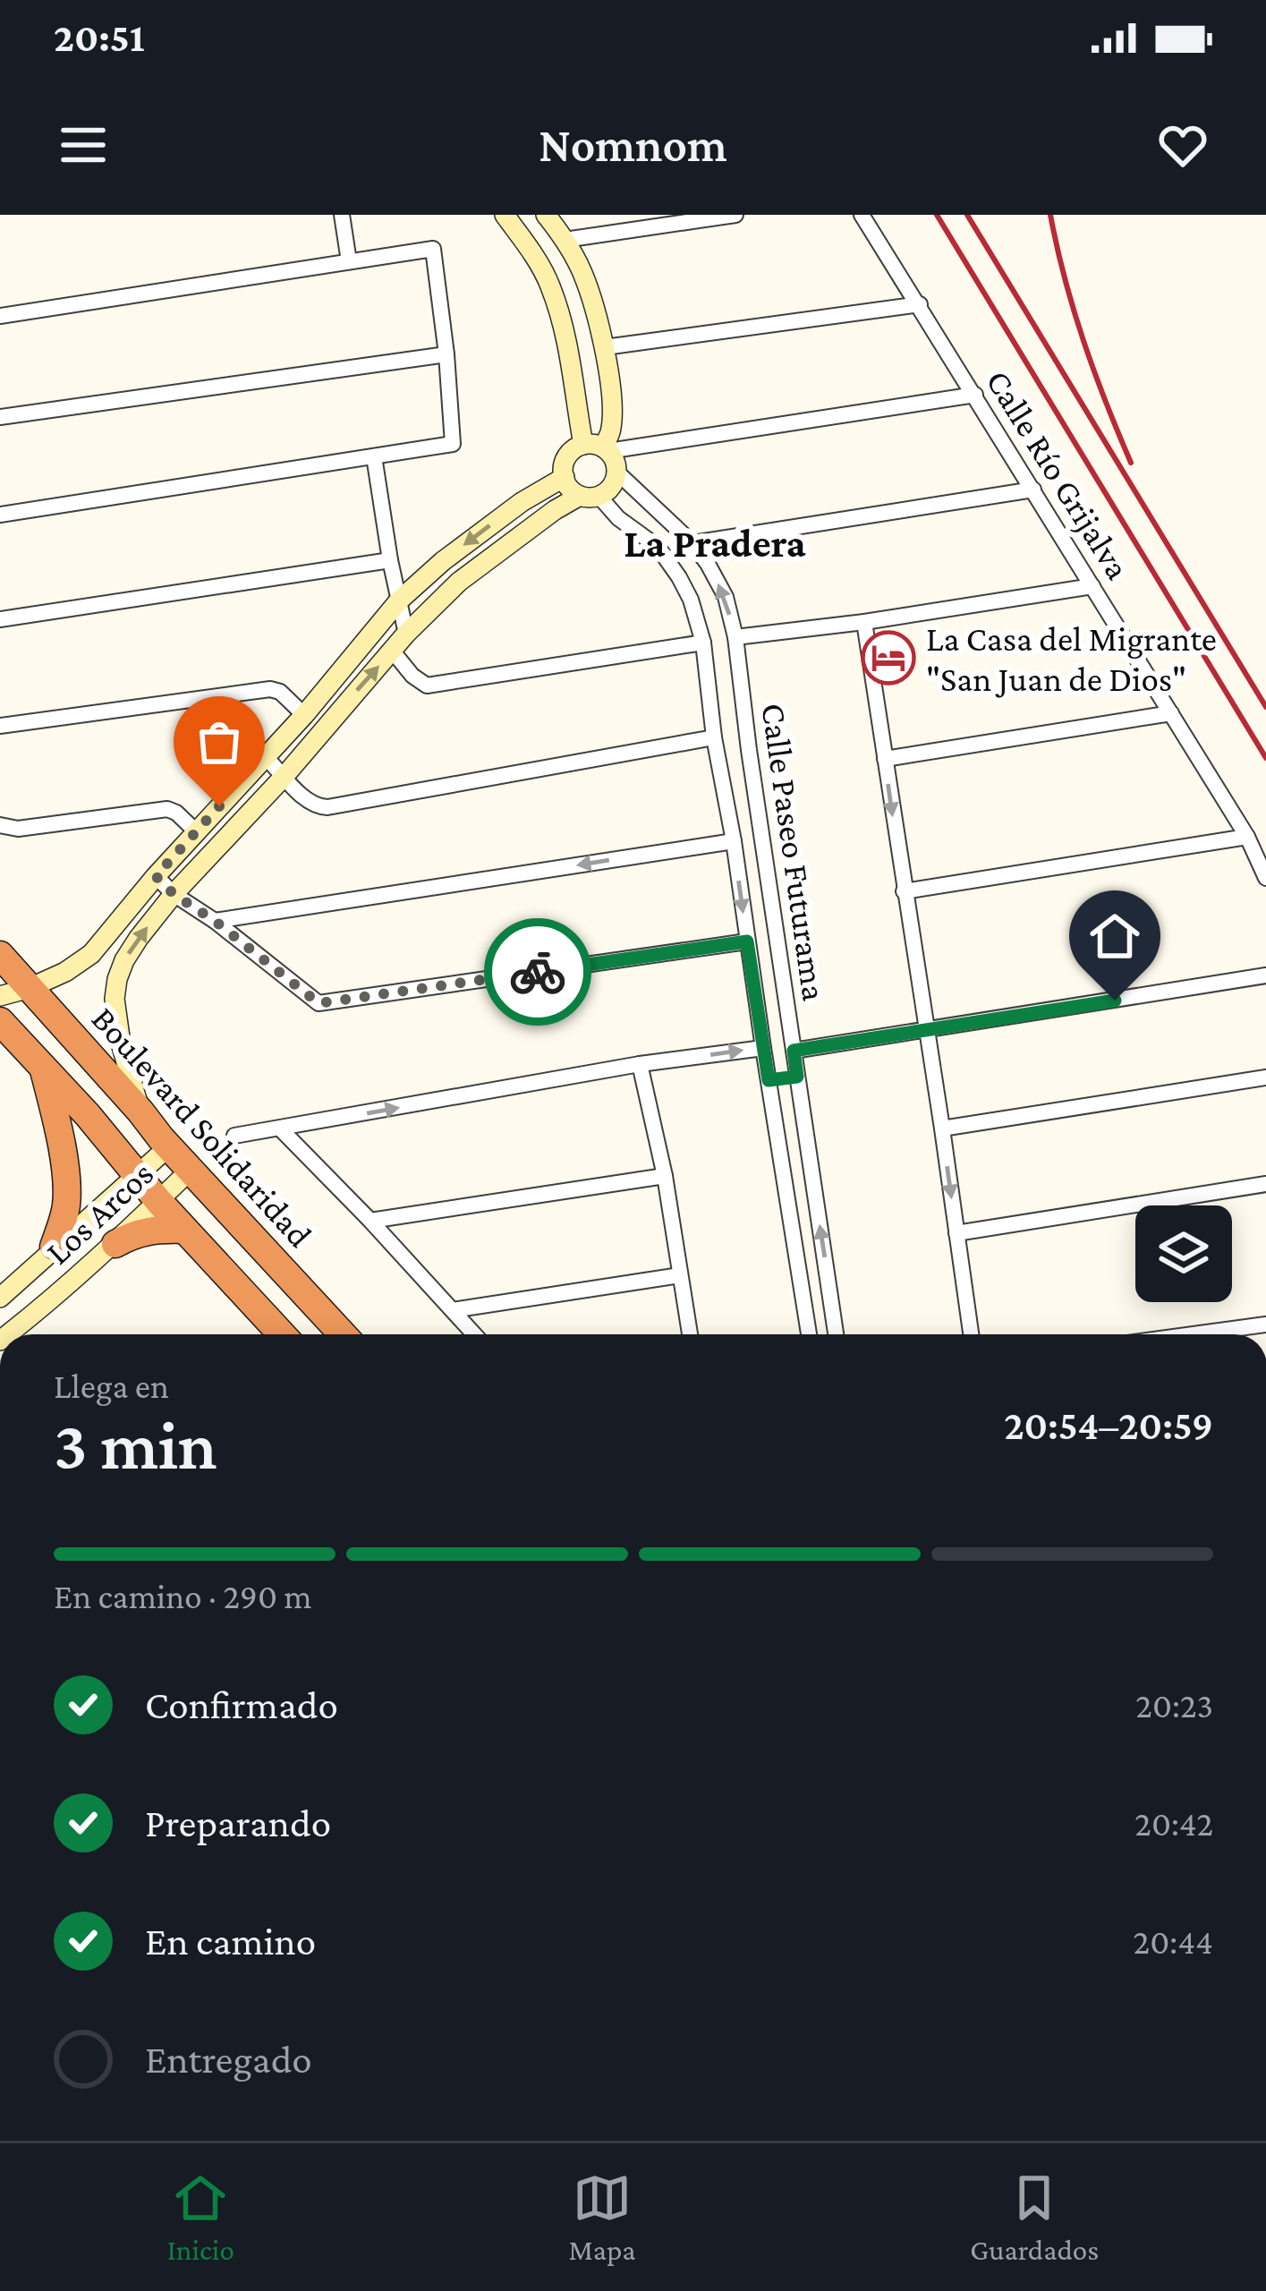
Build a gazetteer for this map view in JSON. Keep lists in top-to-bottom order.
{
  "streets": {
    "highway": ["Boulevard Solidaridad"],
    "main road": ["Los Arcos"],
    "street": ["Calle Río Grijalva", "Calle Paseo Futurama"]
  },
  "crossings": [
    ["Boulevard Solidaridad", "Los Arcos"]
  ],
  "districts": ["La Pradera"],
  "places": {
    "hotel": ["La Casa del Migrante \"San Juan de Dios\""]
  },
  "page": {
    "status": "20:51",
    "header": "Nomnom",
    "heading": ["3 min", "Llega en", "20:54–20:59"],
    "bar": "En camino · 290 m",
    "list": [
      ["Confirmado", "20:23"],
      ["Preparando", "20:42"],
      ["En camino", "20:44"],
      "Entregado"
    ],
    "tabs": ["Inicio", "Mapa", "Guardados"]
  }
}
